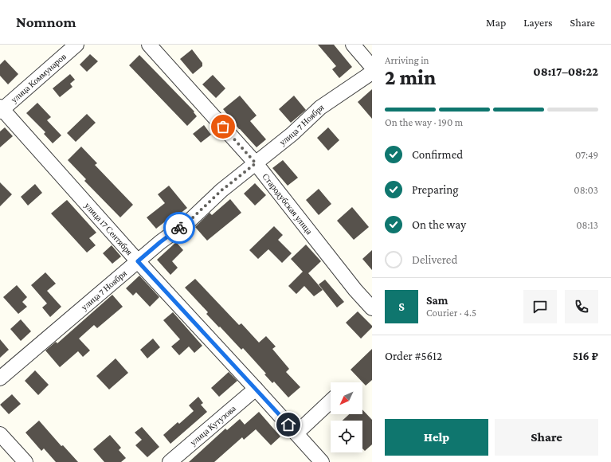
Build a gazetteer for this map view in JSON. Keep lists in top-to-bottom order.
{
  "streets": {
    "street": [
      "улица Коммунаров",
      "улица 7 Ноября",
      "Стародубская улица",
      "улица 17 Сентября",
      "улица Кутузова"
    ]
  },
  "crossings": [
    ["улица Коммунаров", "улица 17 Сентября"],
    ["улица 7 Ноября", "Стародубская улица"],
    ["улица 7 Ноября", "улица 17 Сентября"],
    ["улица 17 Сентября", "улица Кутузова"]
  ],
  "north": "bottom left",
  "page": {
    "header": "Nomnom",
    "nav": ["Map", "Layers", "Share"],
    "heading": ["2 min", "Arriving in", "08:17–08:22"],
    "panel": [
      "Sam",
      "Courier · 4.5",
      "Order #5612",
      "516 ₽"
    ],
    "bar": "On the way · 190 m",
    "list": [
      ["Confirmed", "07:49"],
      ["Preparing", "08:03"],
      ["On the way", "08:13"],
      "Delivered"
    ],
    "round": "S",
    "buttons": ["Help", "Share"]
  }
}
